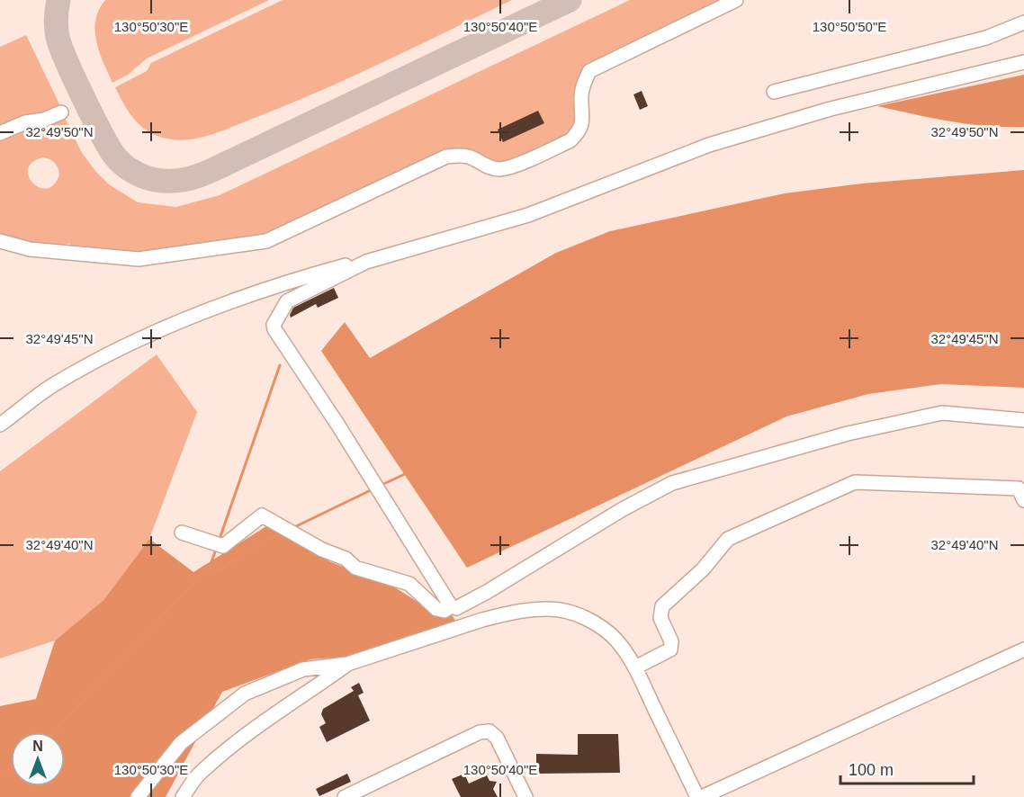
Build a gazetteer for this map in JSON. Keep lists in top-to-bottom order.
{
  "scale_bar": "100 m",
  "north": "top",
  "coordinates": [
    "130°50'30\"E",
    "130°50'40\"E",
    "130°50'50\"E",
    "32°49'50\"N",
    "32°49'45\"N",
    "32°49'40\"N"
  ]
}
